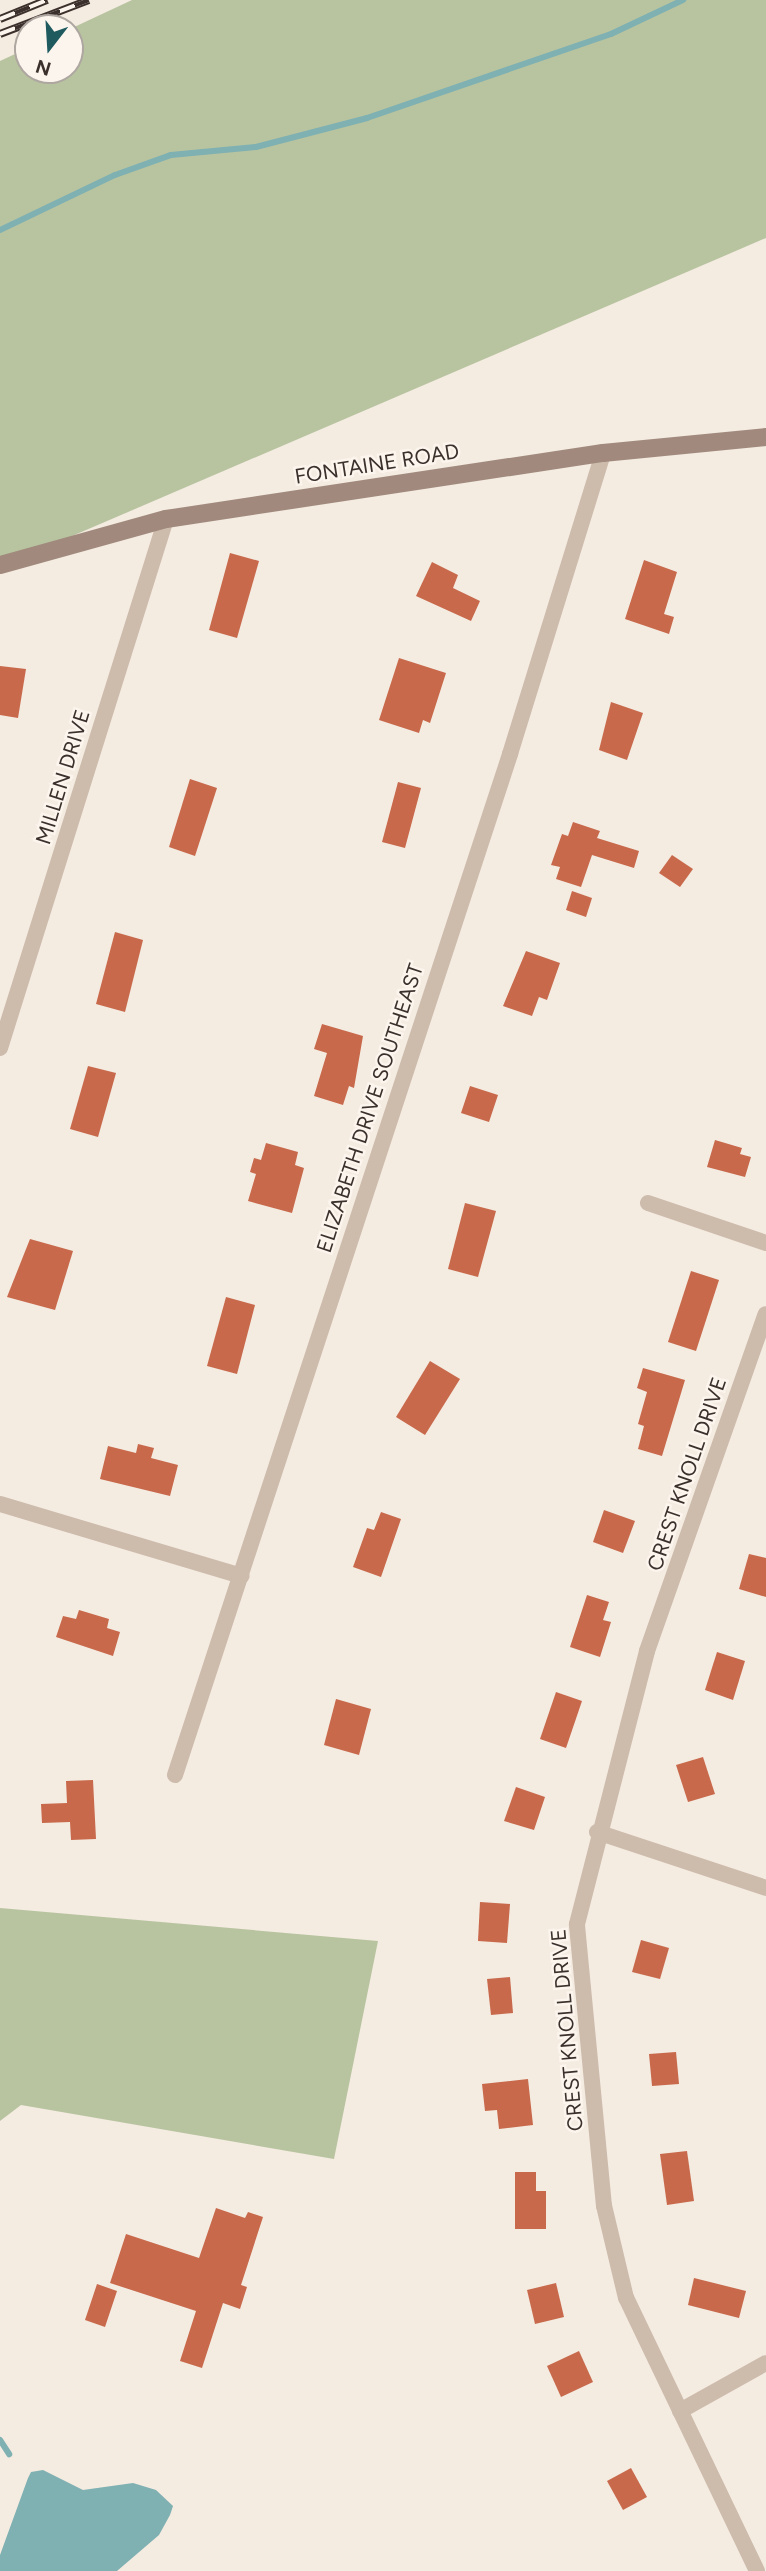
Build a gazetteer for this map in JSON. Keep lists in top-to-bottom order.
{
  "streets": {
    "main road": ["FONTAINE ROAD"],
    "street": ["MILLEN DRIVE", "ELIZABETH DRIVE SOUTHEAST", "CREST KNOLL DRIVE"]
  },
  "crossings": [
    ["FONTAINE ROAD", "MILLEN DRIVE"],
    ["FONTAINE ROAD", "ELIZABETH DRIVE SOUTHEAST"]
  ],
  "north": "bottom"
}
